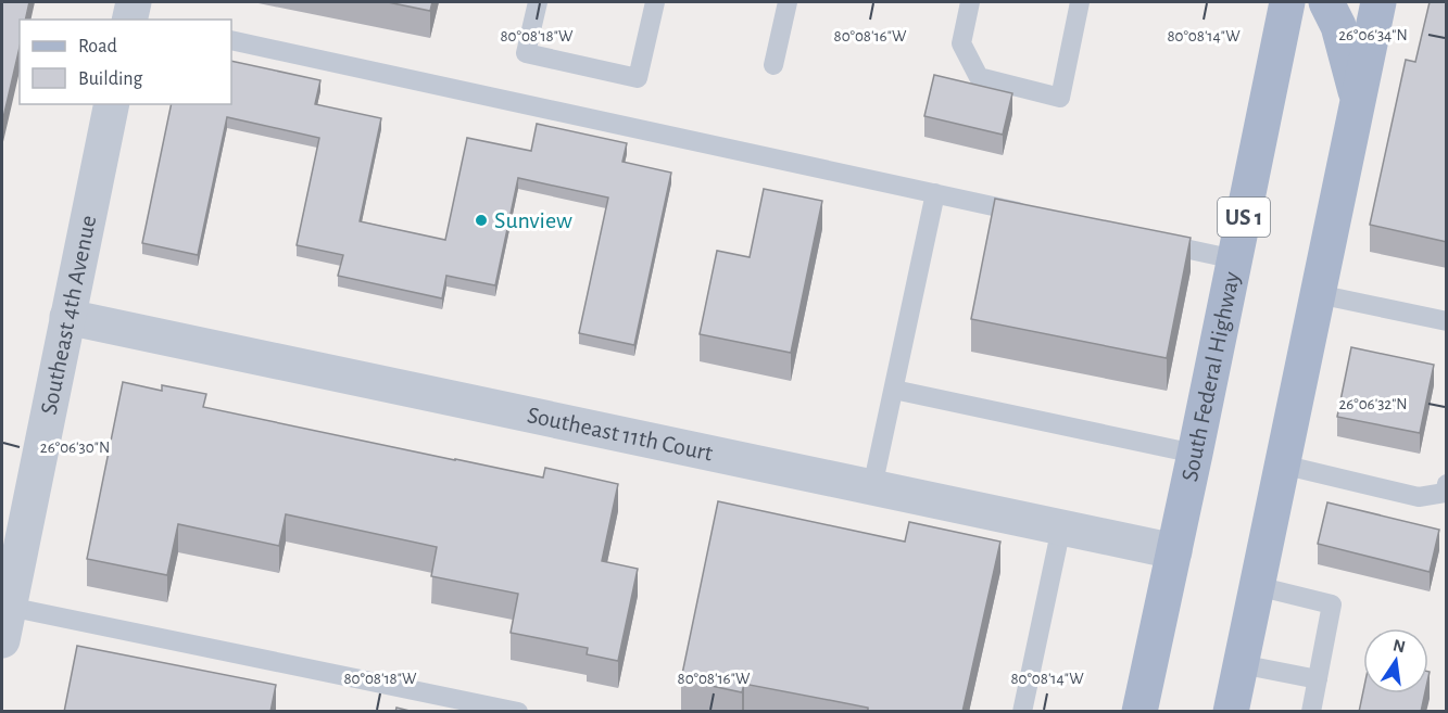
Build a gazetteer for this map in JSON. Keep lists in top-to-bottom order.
{
  "streets": {
    "main road": ["US 1", "South Federal Highway"],
    "street": ["Southeast 4th Avenue", "Southeast 11th Court"]
  },
  "crossings": [
    ["Southeast 4th Avenue", "Southeast 11th Court"],
    ["South Federal Highway", "Southeast 11th Court"]
  ],
  "places": ["Sunview"],
  "legend": ["Road", "Building"],
  "north": "top",
  "coordinates": [
    "26°06'34\"N",
    "80°08'18\"W",
    "80°08'16\"W",
    "80°08'14\"W",
    "26°06'32\"N",
    "26°06'30\"N"
  ]
}
